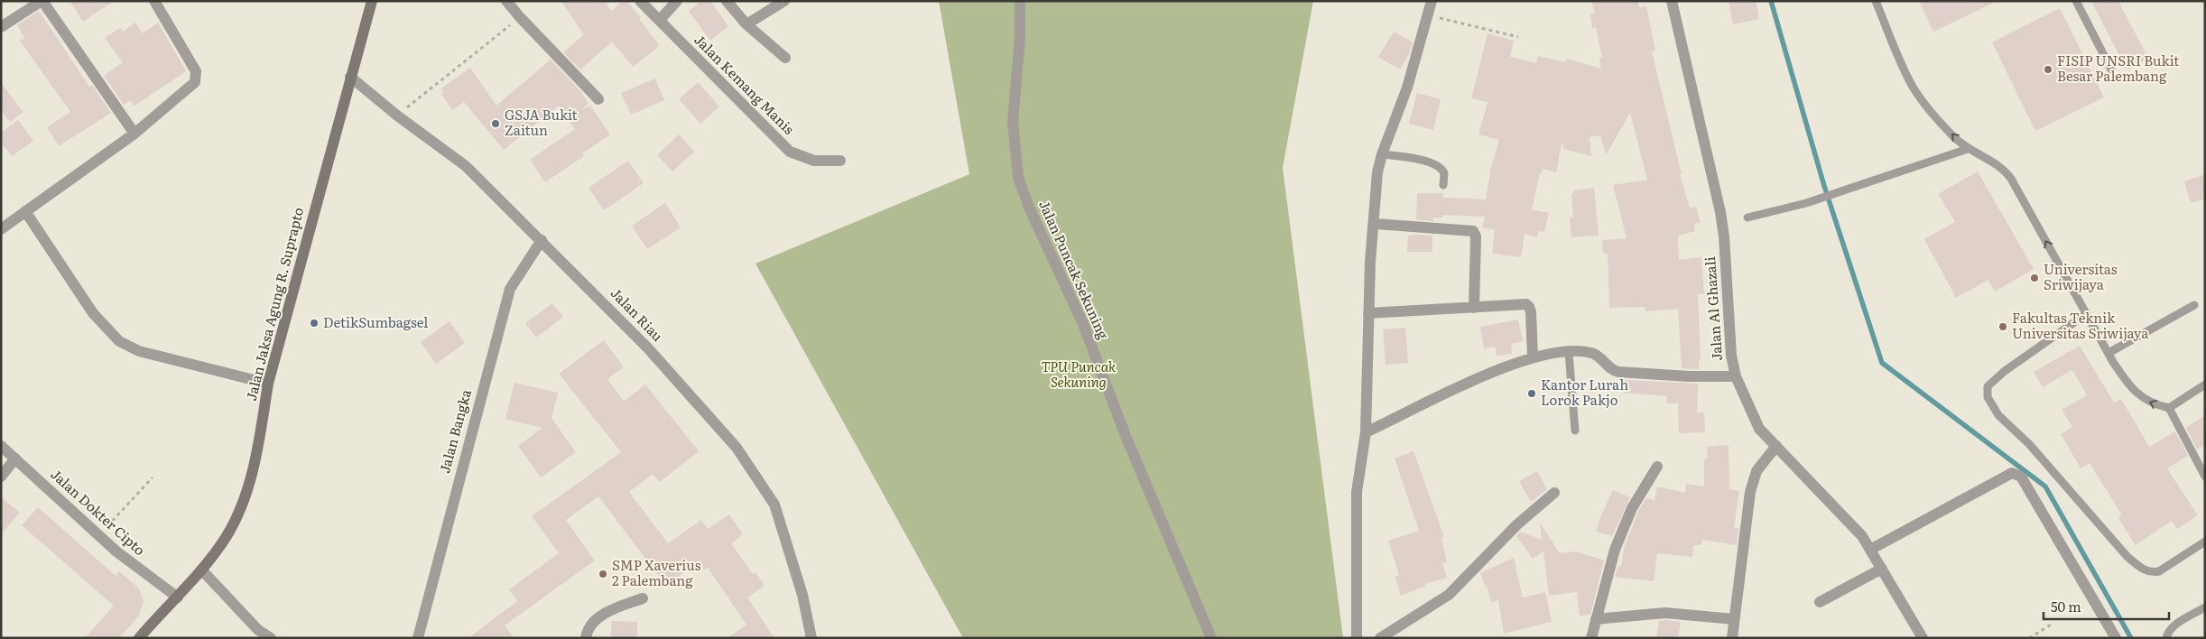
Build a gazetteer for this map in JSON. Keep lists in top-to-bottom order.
{
  "streets": {
    "main road": ["Jalan Jaksa Agung R. Suprapto"],
    "street": [
      "Jalan Kemang Manis",
      "Jalan Puncak Sekuning",
      "Jalan Al Ghazali",
      "Jalan Riau",
      "Jalan Bangka",
      "Jalan Dokter Cipto"
    ]
  },
  "crossings": [
    ["Jalan Jaksa Agung R. Suprapto", "Jalan Riau"],
    ["Jalan Jaksa Agung R. Suprapto", "Jalan Dokter Cipto"],
    ["Jalan Riau", "Jalan Bangka"]
  ],
  "parks": ["TPU Puncak Sekuning"],
  "places": [
    "FISIP UNSRI Bukit Besar Palembang",
    "GSJA Bukit Zaitun",
    "Universitas Sriwijaya",
    "DetikSumbagsel",
    "Fakultas Teknik Universitas Sriwijaya",
    "Kantor Lurah Lorok Pakjo",
    "SMP Xaverius 2 Palembang"
  ],
  "scale_bar": "50 m"
}
